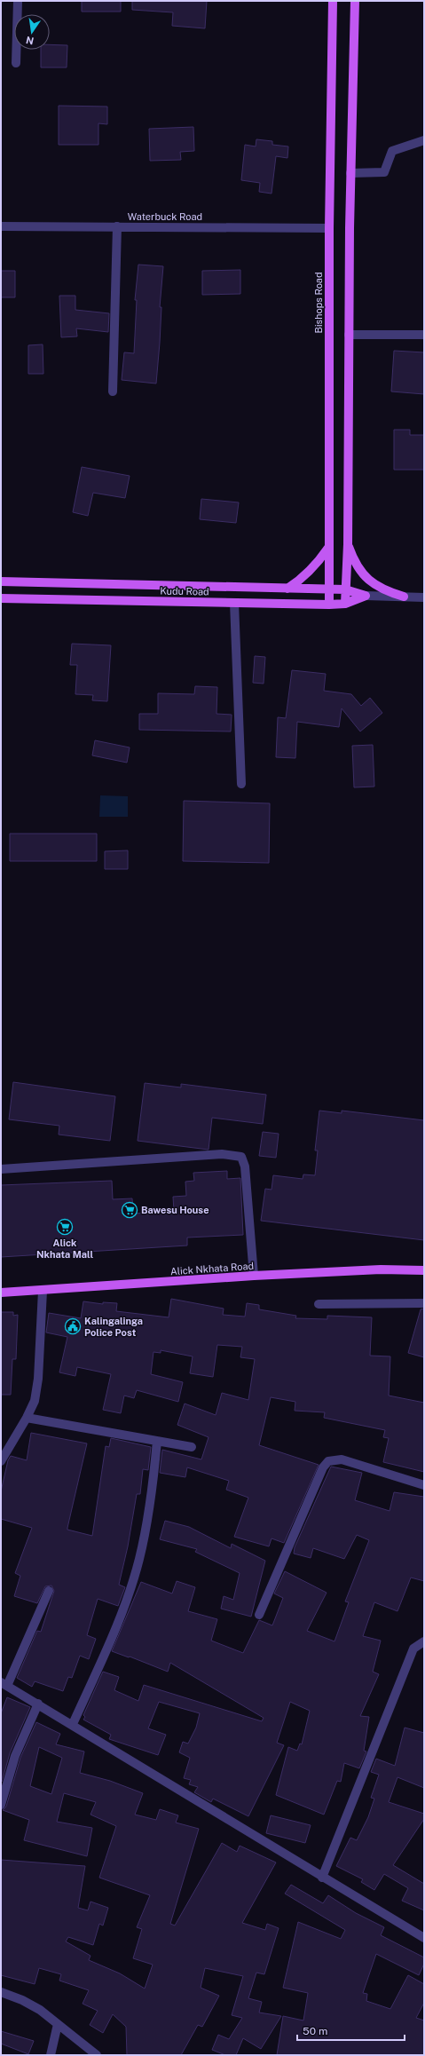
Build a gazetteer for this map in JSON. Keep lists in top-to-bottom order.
{
  "streets": {
    "main road": ["Bishops Road", "Kudu Road", "Alick Nkhata Road"],
    "street": ["Waterbuck Road"]
  },
  "crossings": [
    ["Waterbuck Road", "Bishops Road"],
    ["Bishops Road", "Kudu Road"]
  ],
  "places": {
    "supermarket": ["Bawesu House", "Alick Nkhata Mall"],
    "public building": ["Kalingalinga Police Post"]
  },
  "scale_bar": "50 m",
  "north": "bottom"
}
